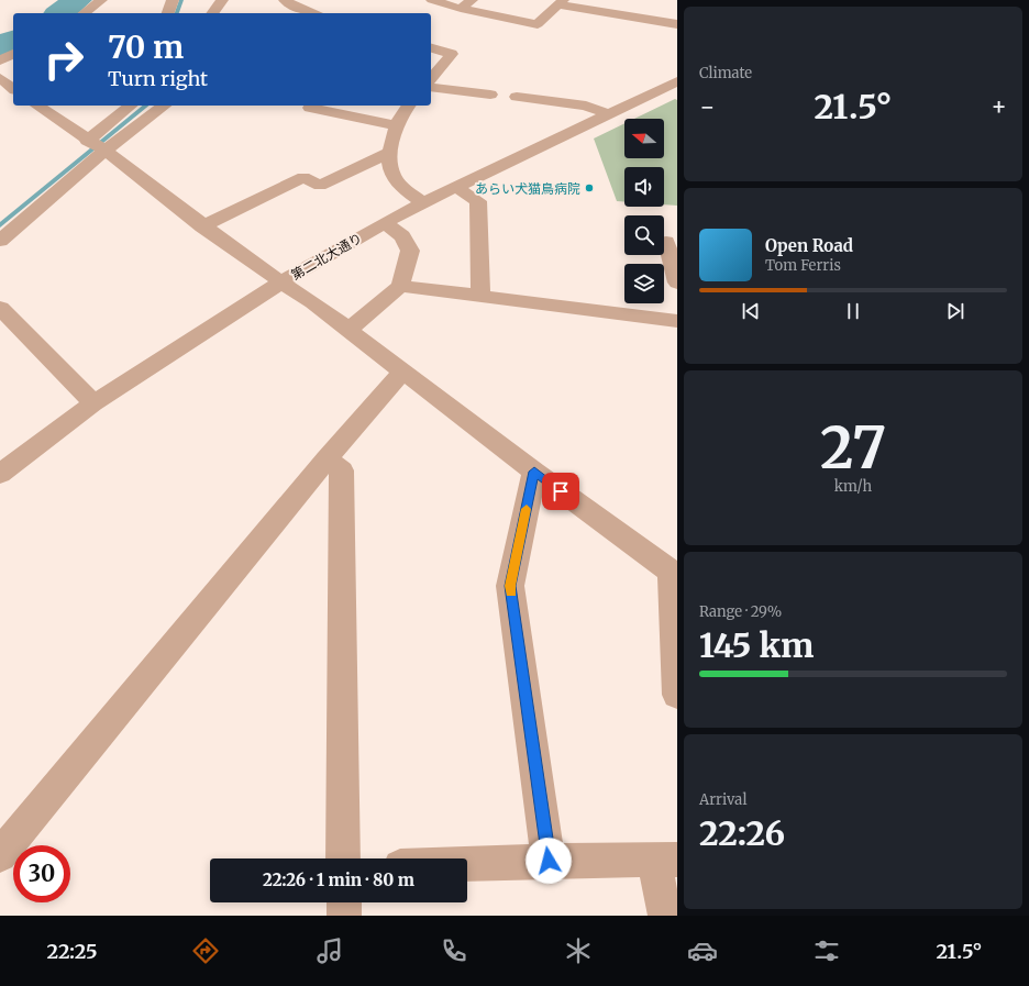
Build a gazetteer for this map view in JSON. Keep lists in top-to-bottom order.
{
  "streets": {
    "street": ["第二北大通り"]
  },
  "places": ["あらい犬猫鳥病院"],
  "north": "left",
  "page": {
    "tile": [
      "Climate",
      ["27", "km/h"],
      ["Range · 29%", "145 km"],
      ["Arrival", "22:26"]
    ],
    "turn": ["70 m", "Turn right"],
    "heat": ["−", "21.5°", "+"],
    "song": ["Open Road", "Tom Ferris"],
    "limit": "30",
    "trip": "22:26 · 1 min · 80 m",
    "tabs": ["22:25", "21.5°"]
  }
}
